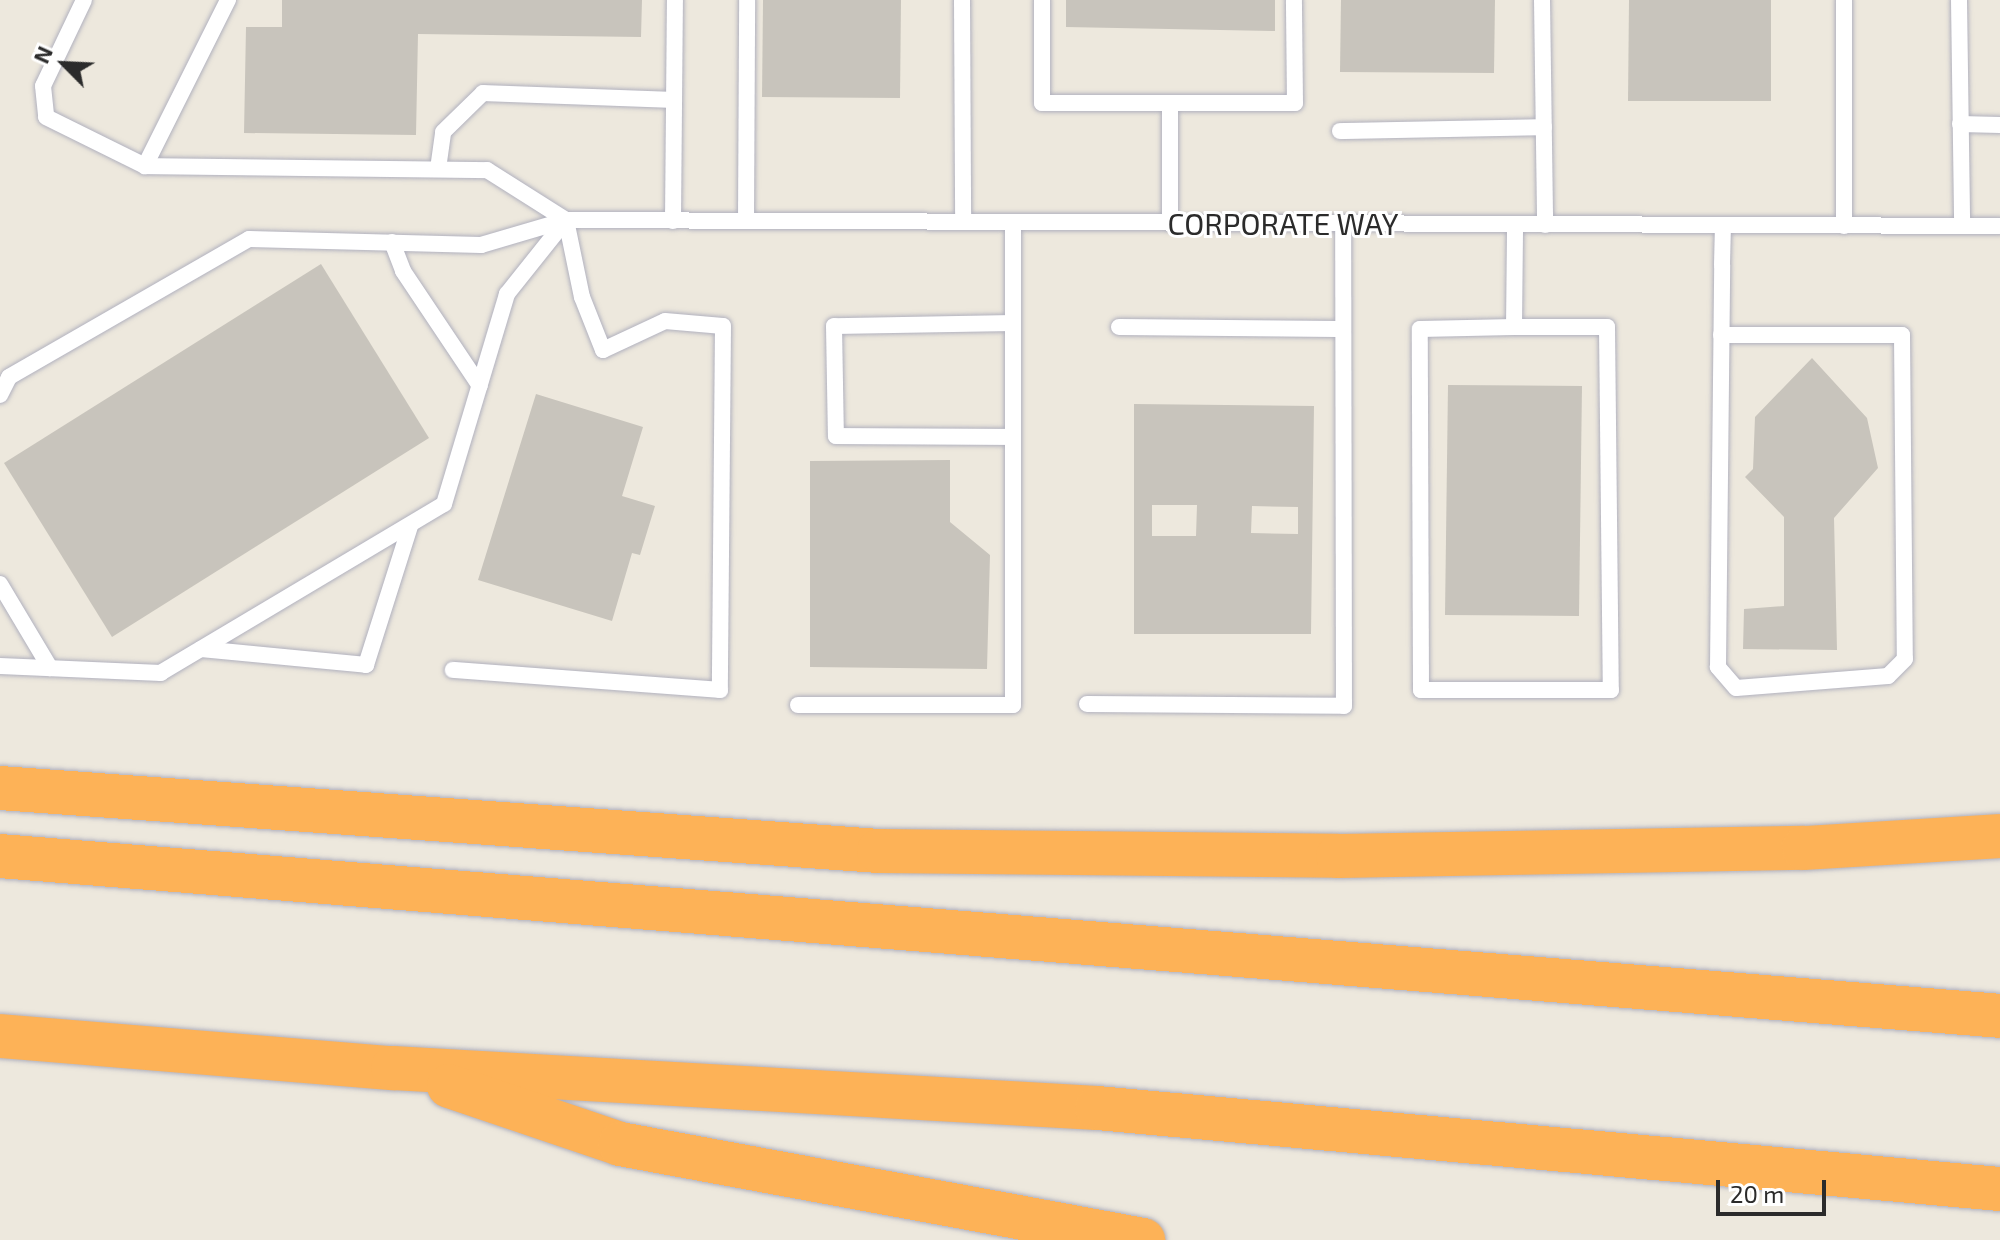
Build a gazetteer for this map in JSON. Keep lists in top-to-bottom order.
{
  "streets": {
    "lane": ["CORPORATE WAY"]
  },
  "scale_bar": "20 m",
  "north": "top left"
}
